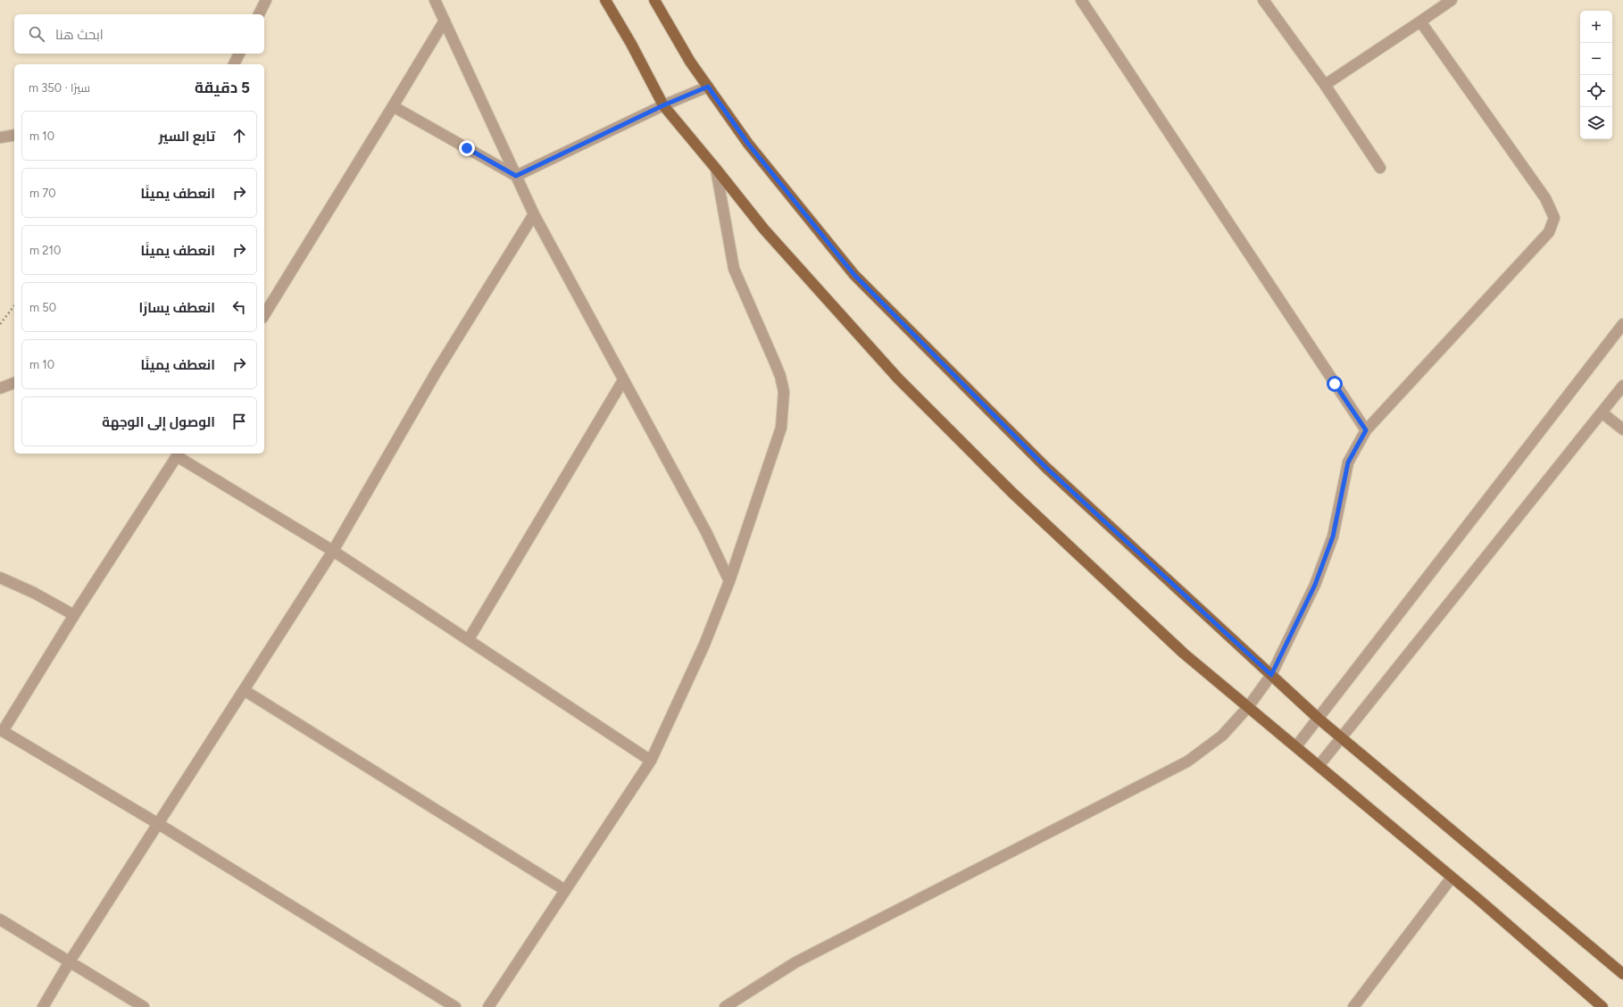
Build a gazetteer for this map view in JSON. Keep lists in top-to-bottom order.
{
  "page": {
    "map_buttons": ["+", "−"],
    "search": "ابحث هنا",
    "heading": ["5 دقيقة", "سيرًا · 350 m"],
    "list": [
      ["تابع السير", "10 m"],
      ["انعطف يمينًا", "70 m"],
      ["انعطف يمينًا", "210 m"],
      ["انعطف يسارًا", "50 m"],
      ["انعطف يمينًا", "10 m"],
      "الوصول إلى الوجهة"
    ]
  }
}
